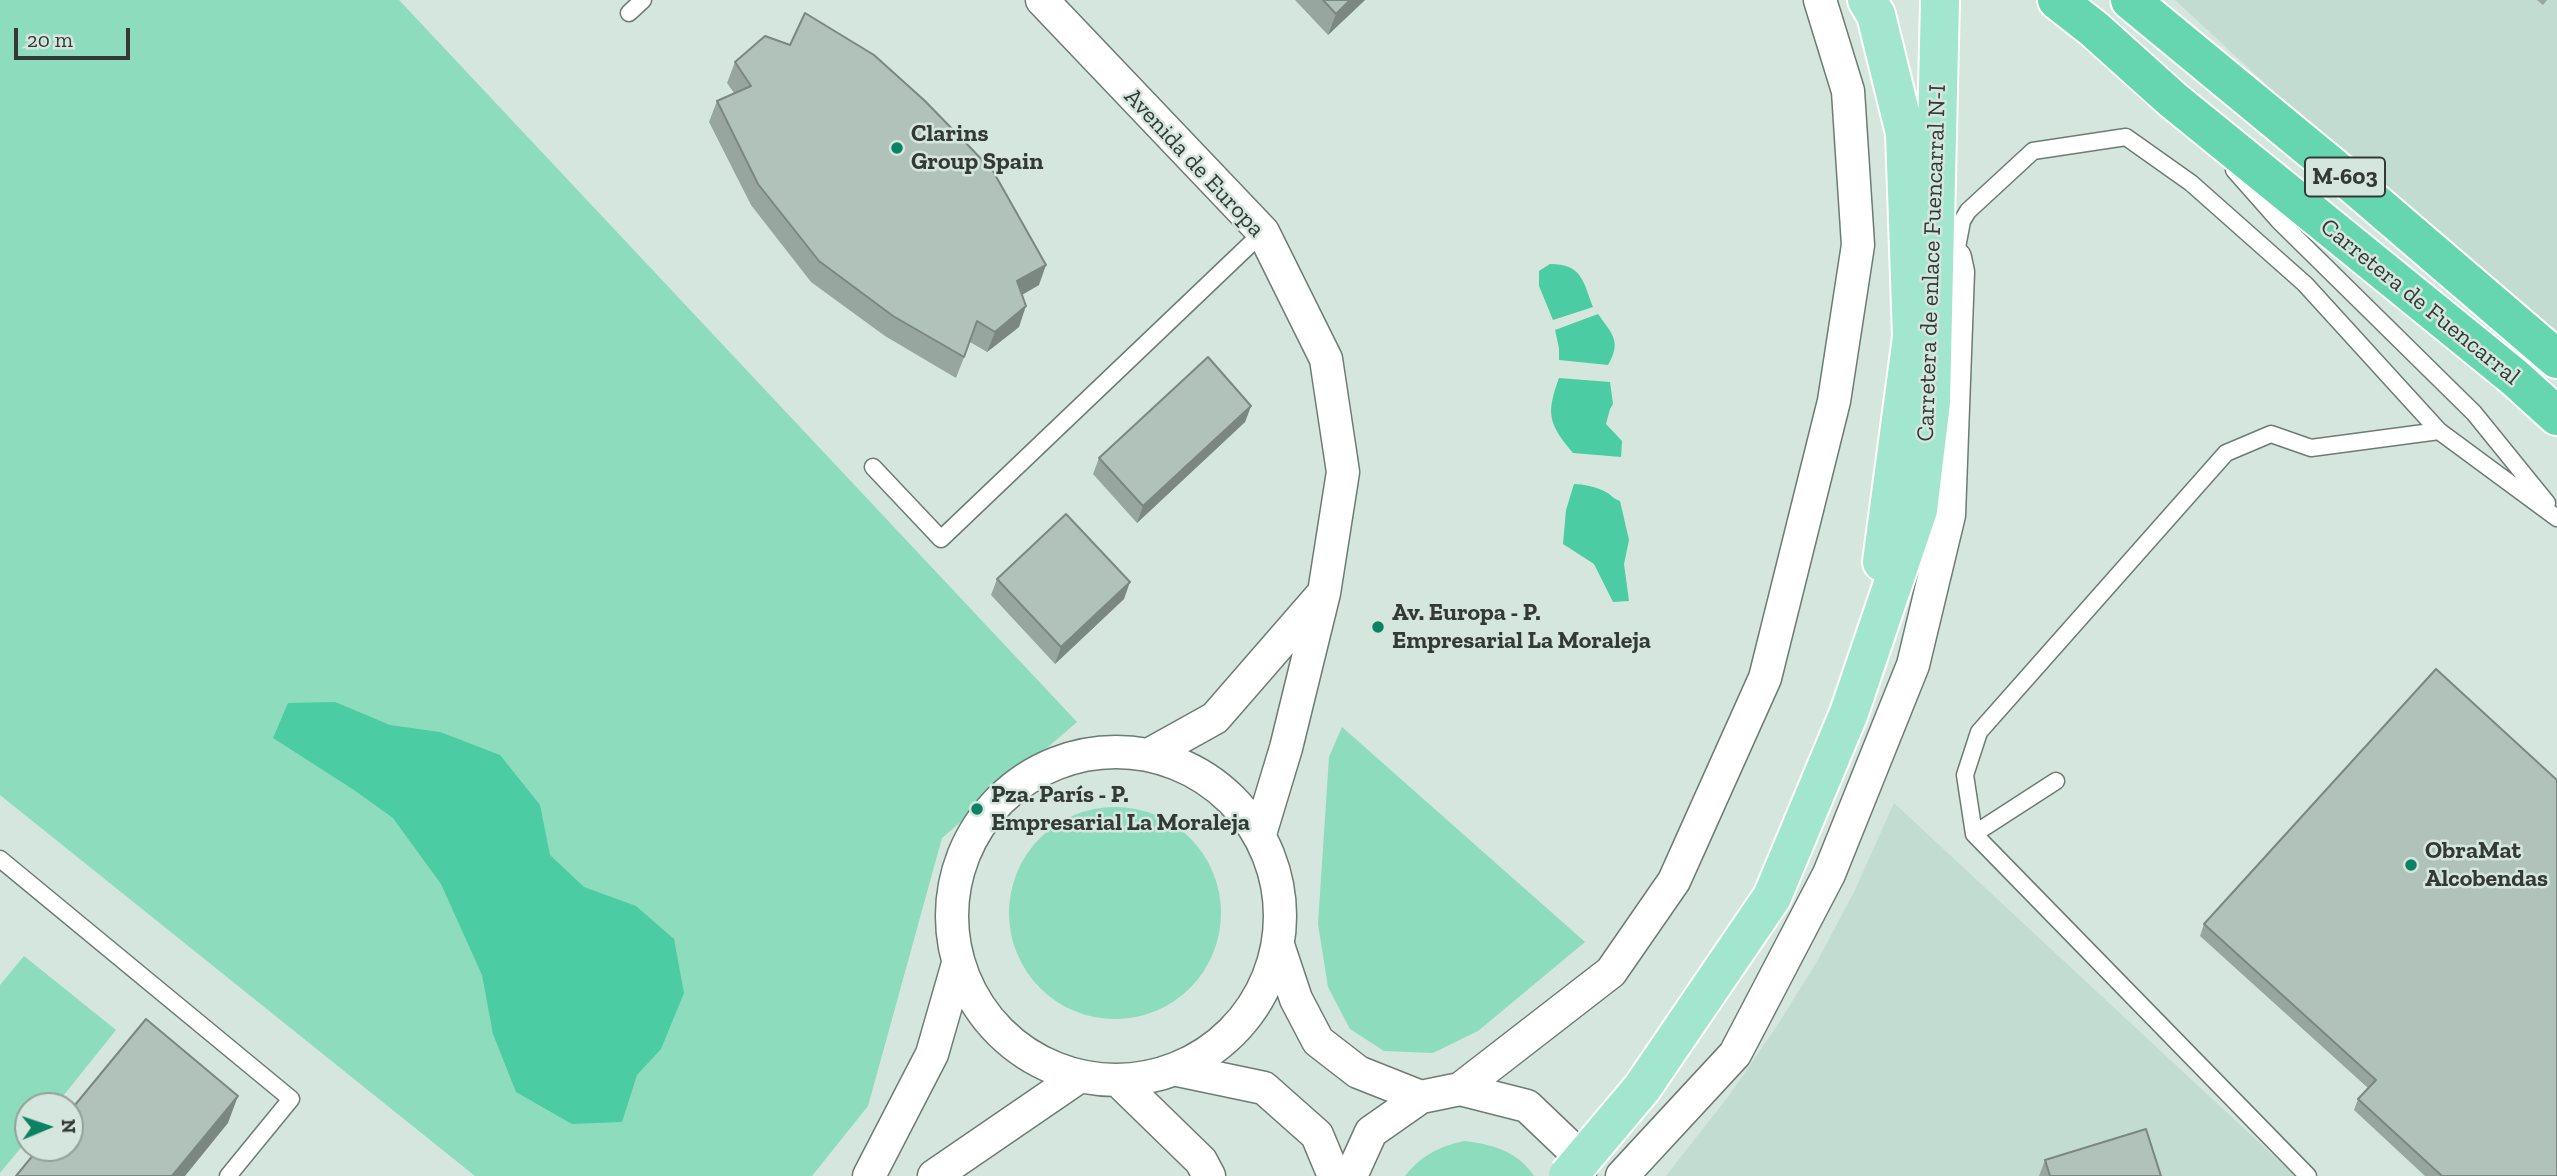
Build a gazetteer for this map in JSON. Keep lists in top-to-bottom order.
{
  "streets": {
    "highway": ["M-603", "Carretera de Fuencarral"],
    "main road": ["Carretera de enlace Fuencarral N-I"],
    "street": ["Avenida de Europa"]
  },
  "places": [
    "Clarins Group Spain",
    "Av. Europa - P. Empresarial La Moraleja",
    "Pza. París - P. Empresarial La Moraleja",
    "ObraMat Alcobendas"
  ],
  "scale_bar": "20 m",
  "north": "right"
}
